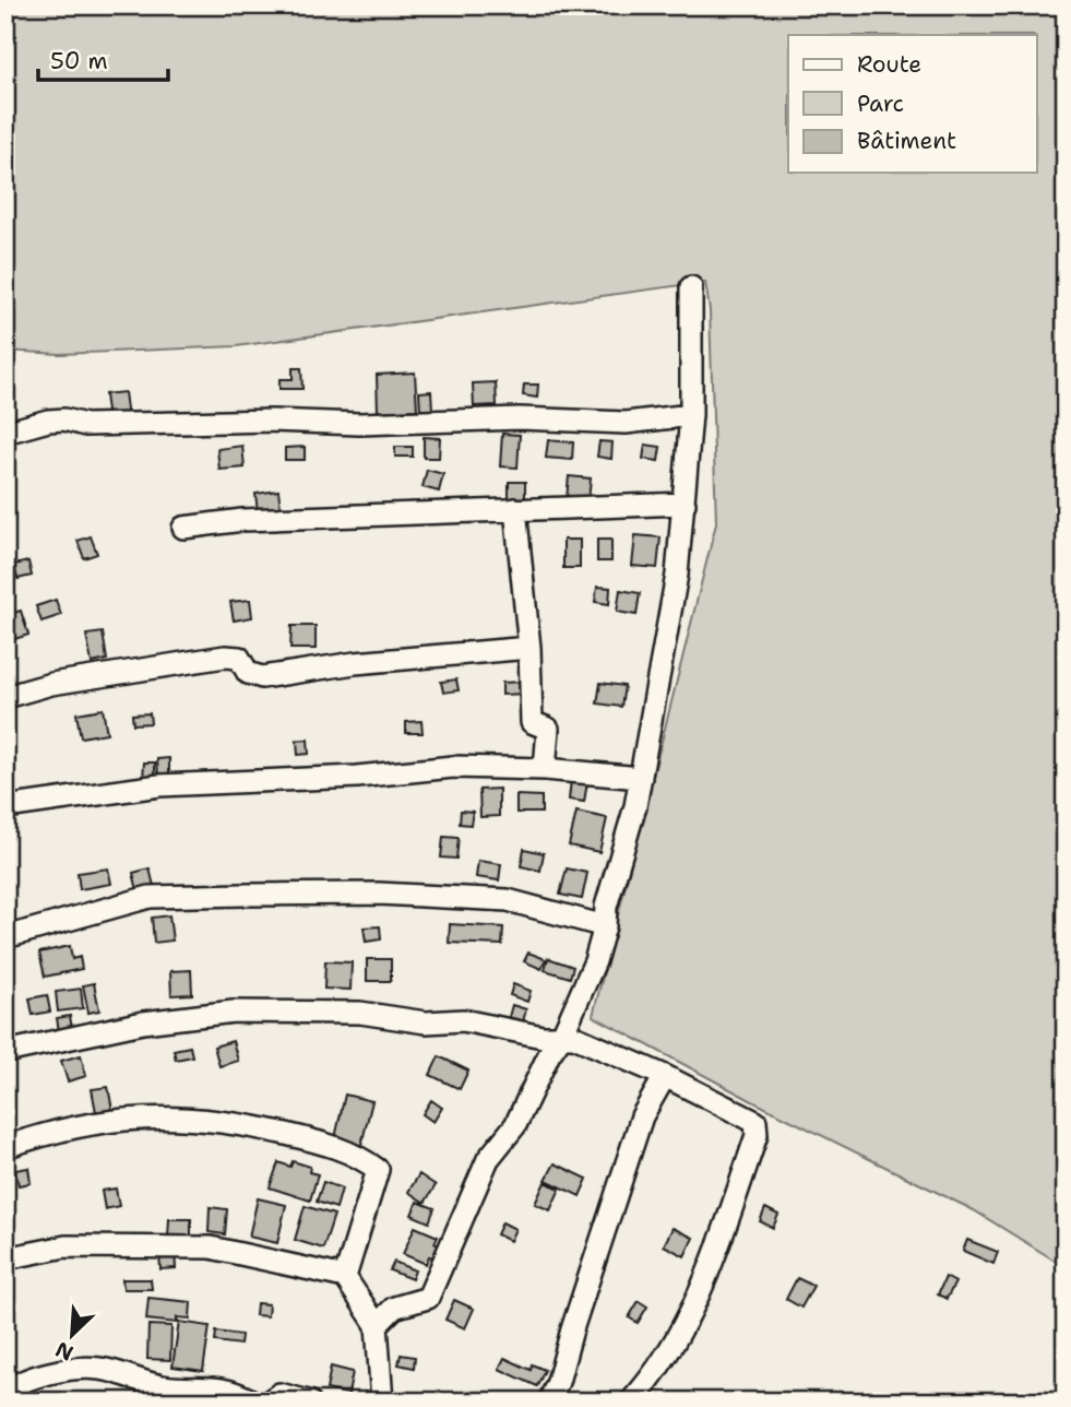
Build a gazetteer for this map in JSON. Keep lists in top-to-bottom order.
{
  "legend": ["Route", "Parc", "Bâtiment"],
  "scale_bar": "50 m",
  "north": "bottom left"
}
